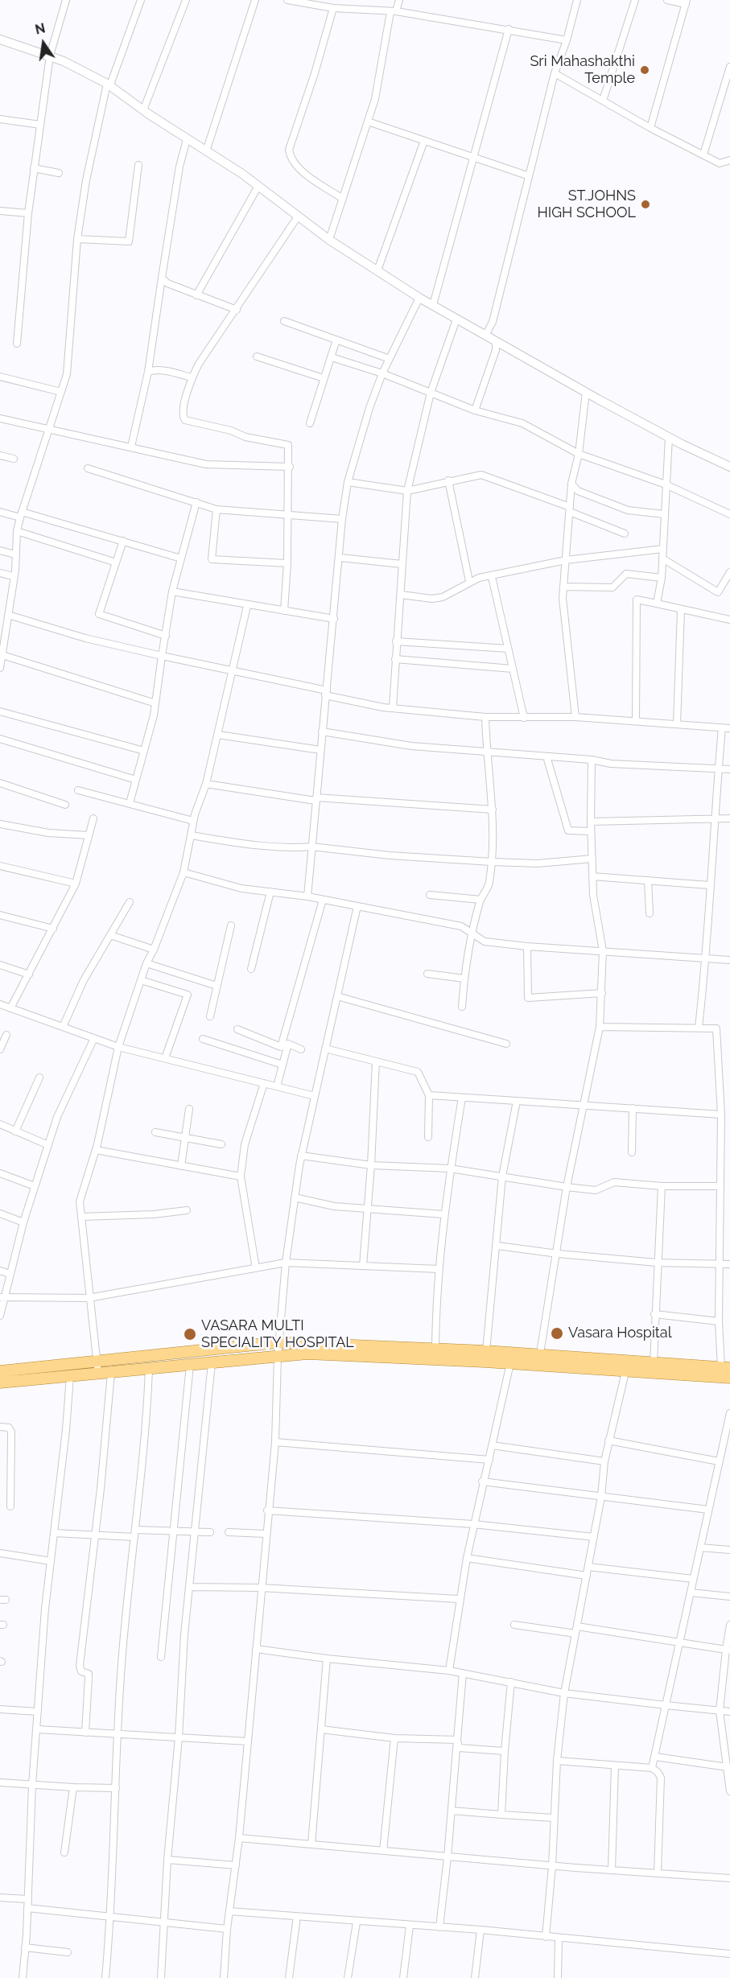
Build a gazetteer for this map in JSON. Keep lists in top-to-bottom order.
{
  "places": [
    "Sri Mahashakthi Temple",
    "ST.JOHNS HIGH SCHOOL",
    "Vasara Hospital",
    "VASARA MULTI SPECIALITY HOSPITAL"
  ],
  "north": "top"
}
